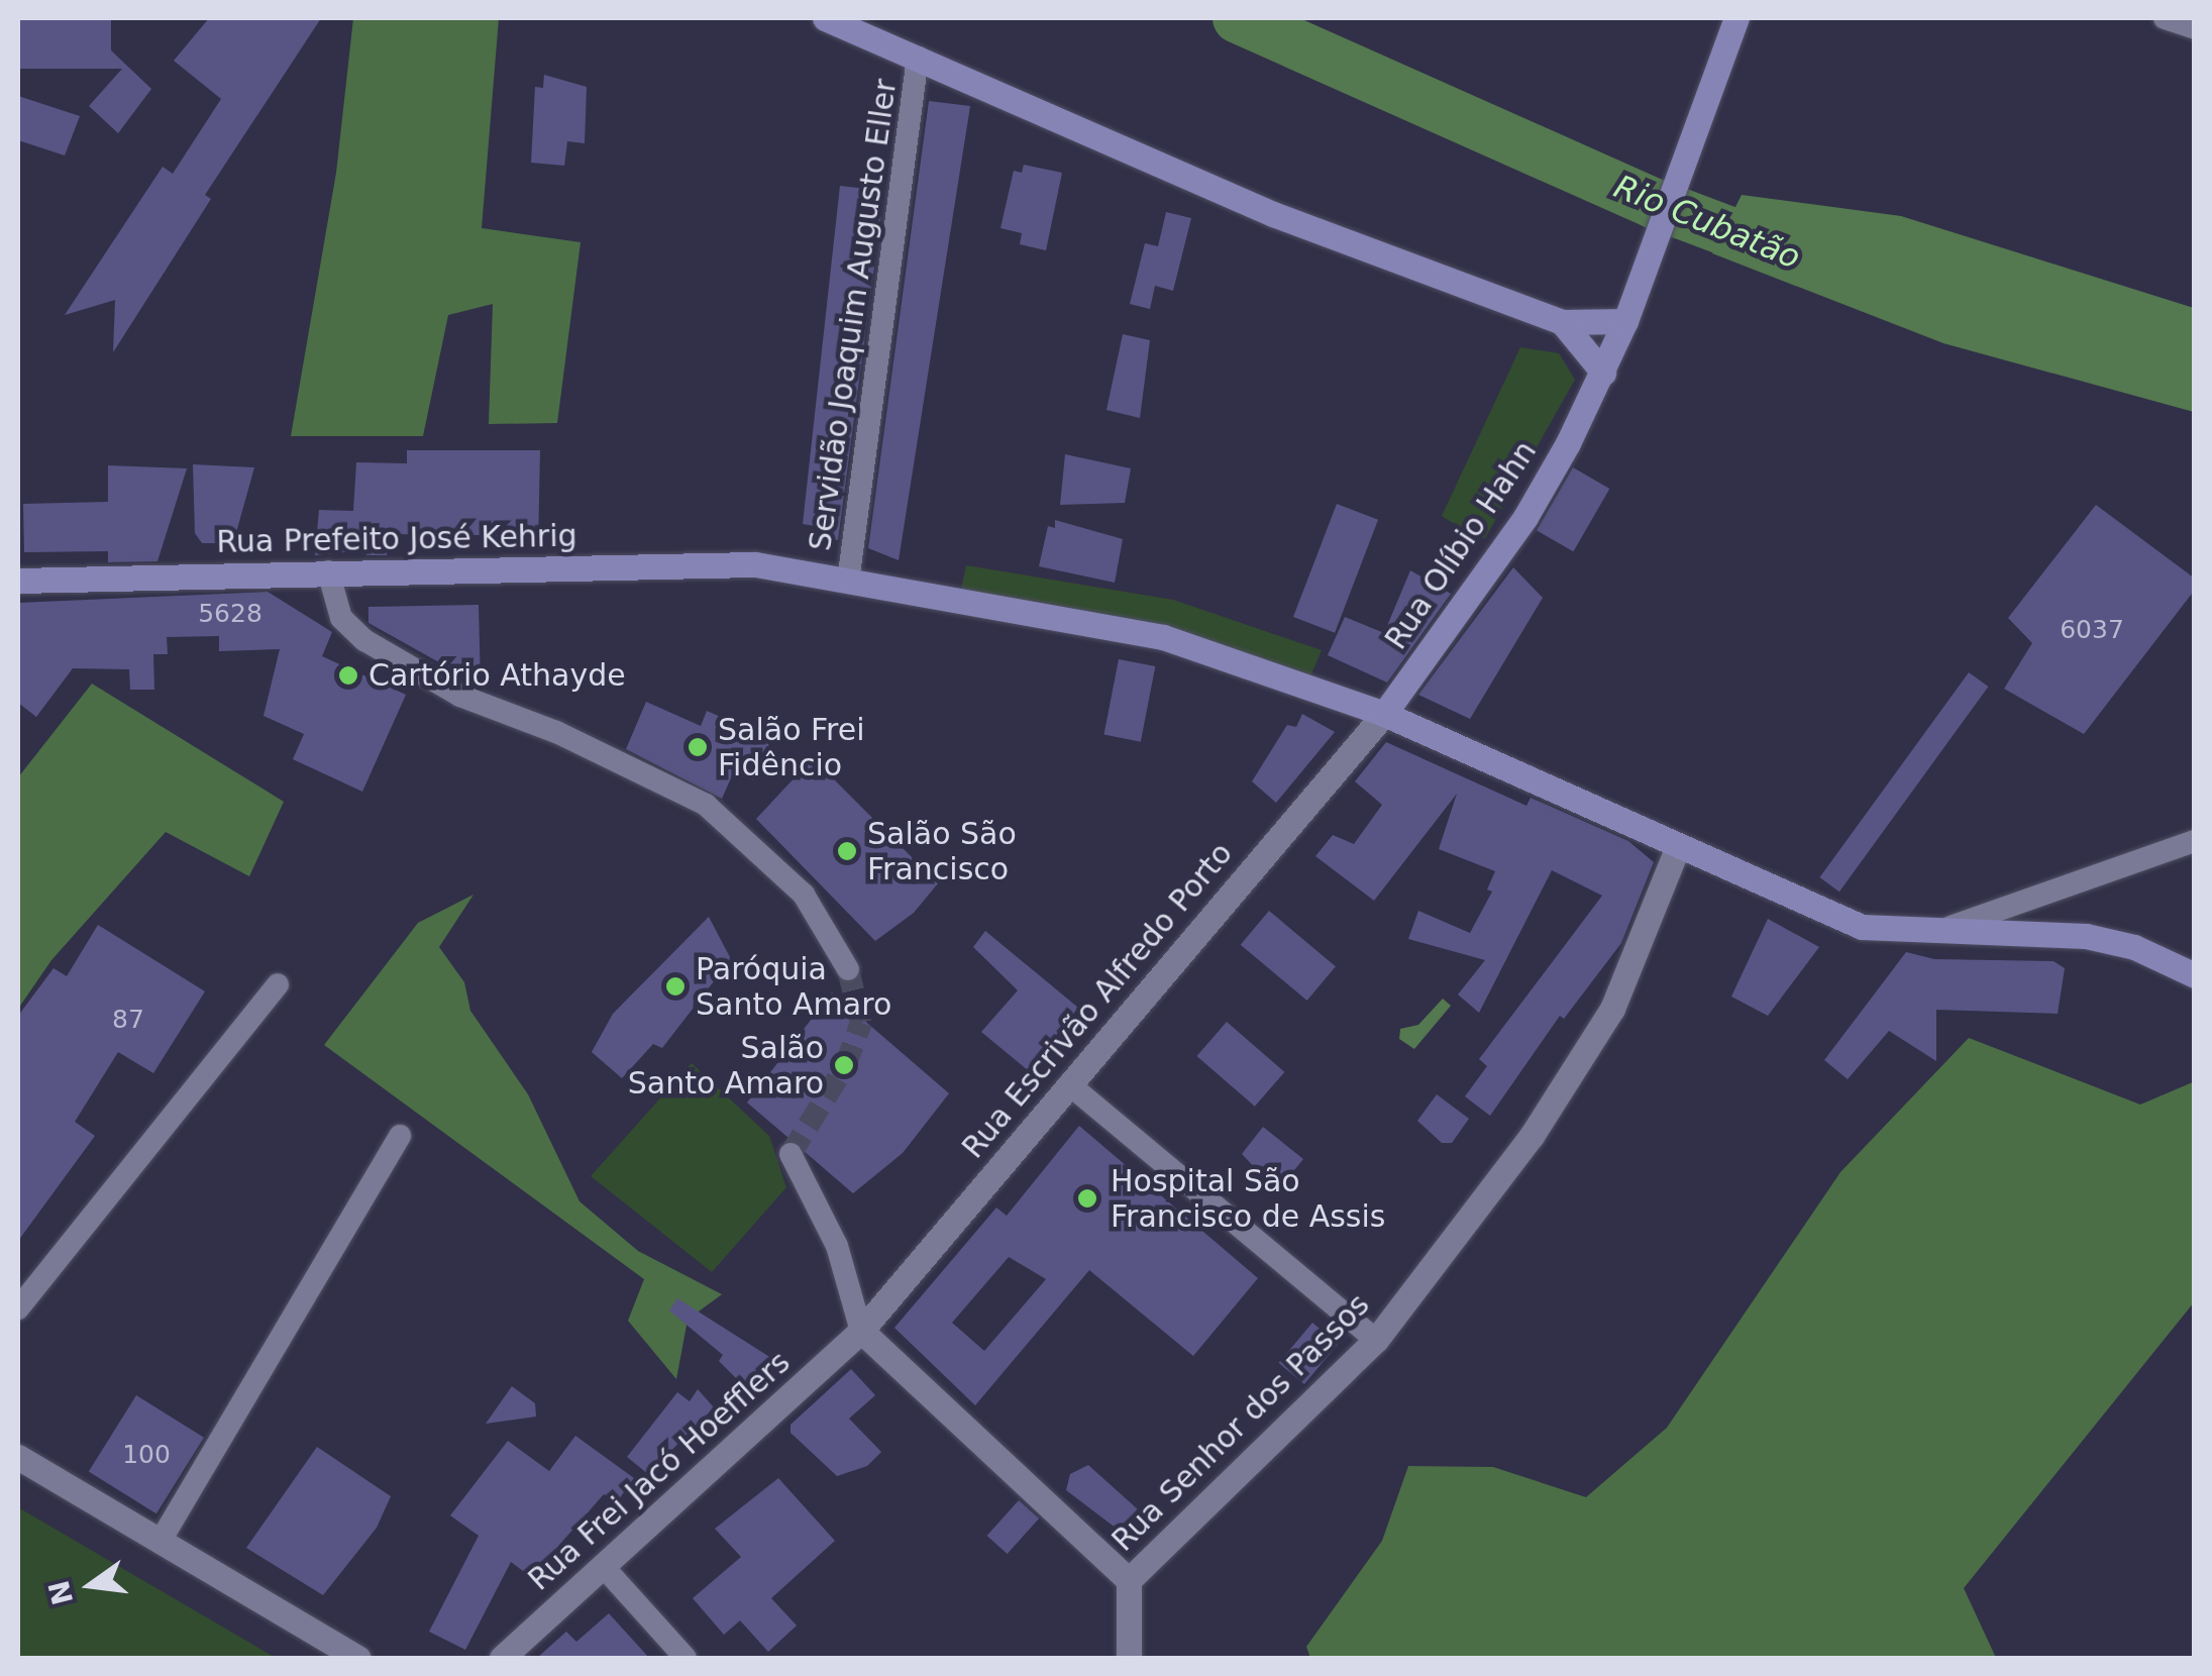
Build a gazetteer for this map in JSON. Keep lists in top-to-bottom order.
{
  "streets": {
    "main road": ["Rua Prefeito José Kehrig", "Rua Olíbio Hahn"],
    "street": [
      "Servidão Joaquim Augusto Eller",
      "Rua Escrivão Alfredo Porto",
      "Rua Senhor dos Passos",
      "Rua Frei Jacó Hoefflers"
    ]
  },
  "crossings": [
    ["Servidão Joaquim Augusto Eller", "Rua Prefeito José Kehrig"],
    ["Rua Prefeito José Kehrig", "Rua Olíbio Hahn"],
    ["Rua Prefeito José Kehrig", "Rua Escrivão Alfredo Porto"],
    ["Rua Prefeito José Kehrig", "Rua Senhor dos Passos"],
    ["Rua Olíbio Hahn", "Rua Escrivão Alfredo Porto"],
    ["Rua Escrivão Alfredo Porto", "Rua Frei Jacó Hoefflers"]
  ],
  "water": ["Rio Cubatão"],
  "places": [
    "Cartório Athayde",
    "Salão Frei Fidêncio",
    "Salão São Francisco",
    "Paróquia Santo Amaro",
    "Salão Santo Amaro",
    "Hospital São Francisco de Assis"
  ],
  "house_numbers": [
    "5628",
    "6037",
    "87",
    "100"
  ],
  "north": "left"
}
